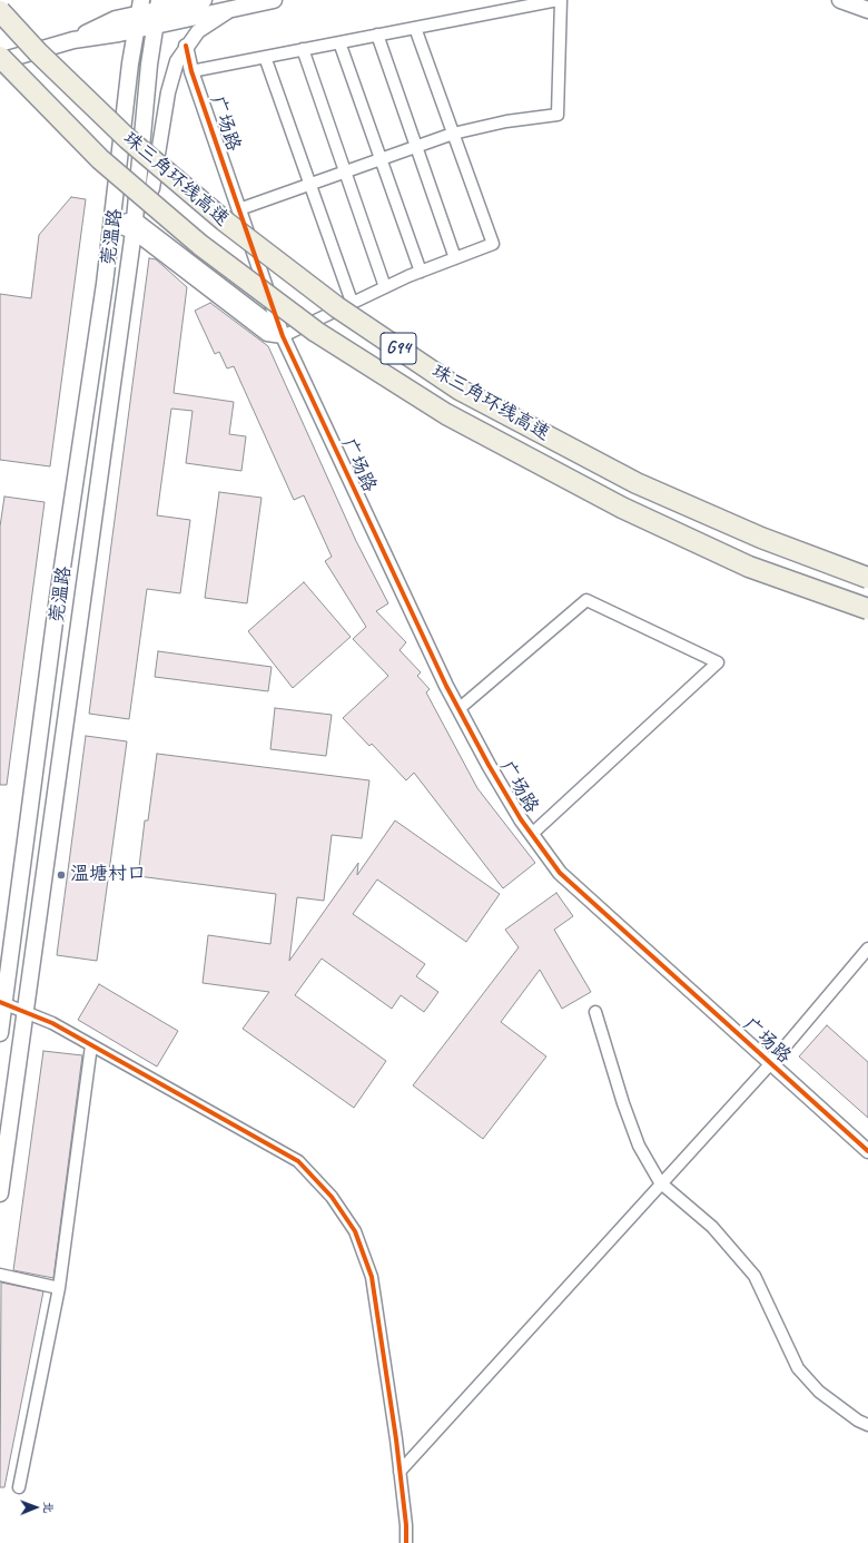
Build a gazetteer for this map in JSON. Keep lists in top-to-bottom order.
{
  "streets": {
    "highway": ["珠三角环线高速", "G94"],
    "main road": ["莞温路"],
    "street": ["广场路"]
  },
  "places": ["温塘村口"],
  "north": "right"
}
